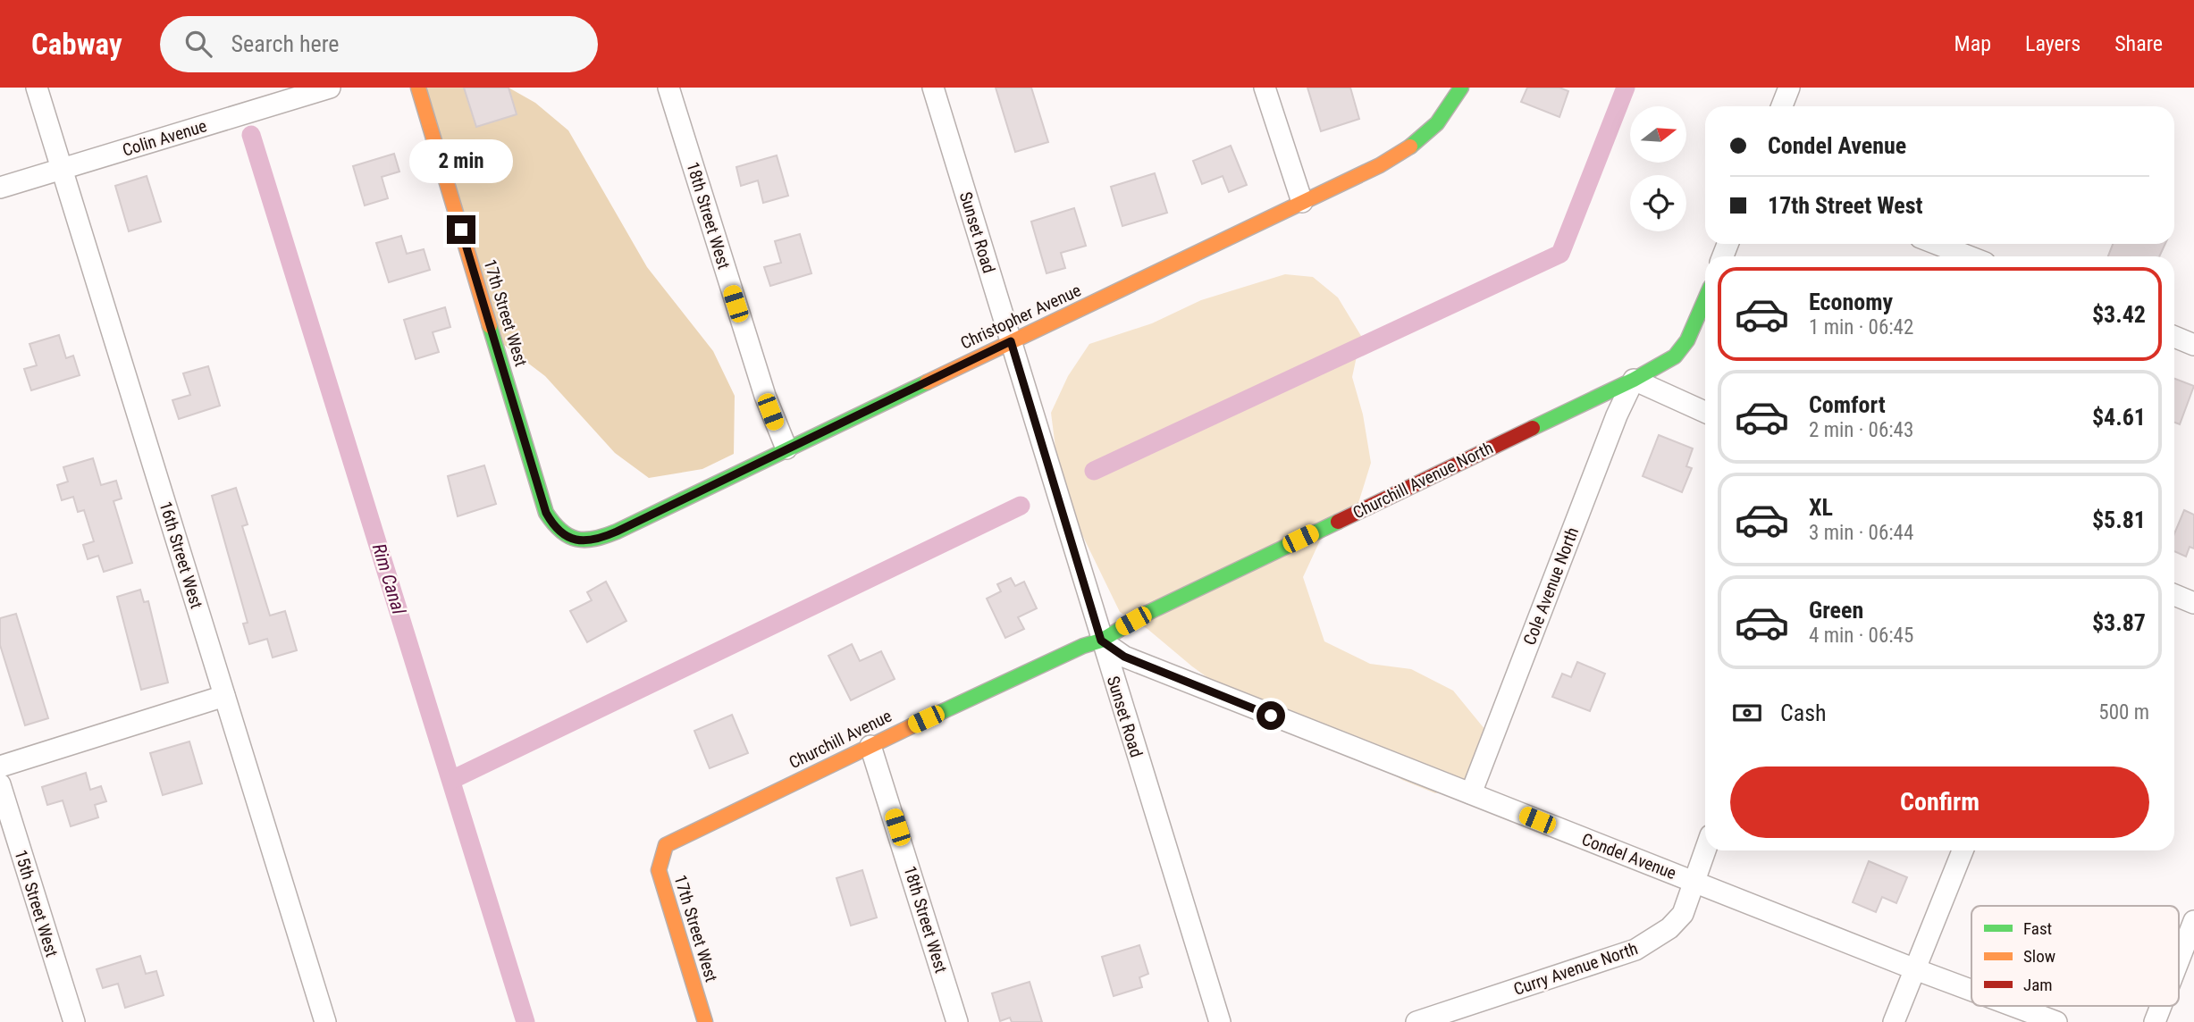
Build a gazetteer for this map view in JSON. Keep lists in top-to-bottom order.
{
  "streets": {
    "street": [
      "Colin Avenue",
      "18th Street West",
      "Sunset Road",
      "17th Street West",
      "Christopher Avenue",
      "Churchill Avenue North",
      "16th Street West",
      "Cole Avenue North",
      "Churchill Avenue",
      "Condel Avenue",
      "15th Street West",
      "Curry Avenue North"
    ]
  },
  "crossings": [
    ["Colin Avenue", "16th Street West"],
    ["18th Street West", "Christopher Avenue"],
    ["18th Street West", "Churchill Avenue"],
    ["Sunset Road", "Christopher Avenue"],
    ["Sunset Road", "Churchill Avenue North"],
    ["Sunset Road", "Churchill Avenue"],
    ["Sunset Road", "Condel Avenue"],
    ["17th Street West", "Christopher Avenue"],
    ["17th Street West", "Churchill Avenue"],
    ["Churchill Avenue North", "Cole Avenue North"],
    ["Churchill Avenue North", "Churchill Avenue"],
    ["Churchill Avenue North", "Condel Avenue"],
    ["Cole Avenue North", "Condel Avenue"],
    ["Churchill Avenue", "Condel Avenue"],
    ["Condel Avenue", "Curry Avenue North"]
  ],
  "water": ["Rim Canal"],
  "legend": ["Fast", "Slow", "Jam"],
  "north": "right",
  "page": {
    "header": "Cabway",
    "search": "Search here",
    "nav": ["Map", "Layers", "Share"],
    "banner": ["Condel Avenue", "17th Street West"],
    "bubble": "2 min",
    "list": [
      {
        "name": "Economy",
        "note": "1 min · 06:42",
        "value": "$3.42"
      },
      {
        "name": "Comfort",
        "note": "2 min · 06:43",
        "value": "$4.61"
      },
      {
        "name": "XL",
        "note": "3 min · 06:44",
        "value": "$5.81"
      },
      {
        "name": "Green",
        "note": "4 min · 06:45",
        "value": "$3.87"
      }
    ],
    "pay": ["Cash", "500 m"],
    "buttons": "Confirm"
  }
}
